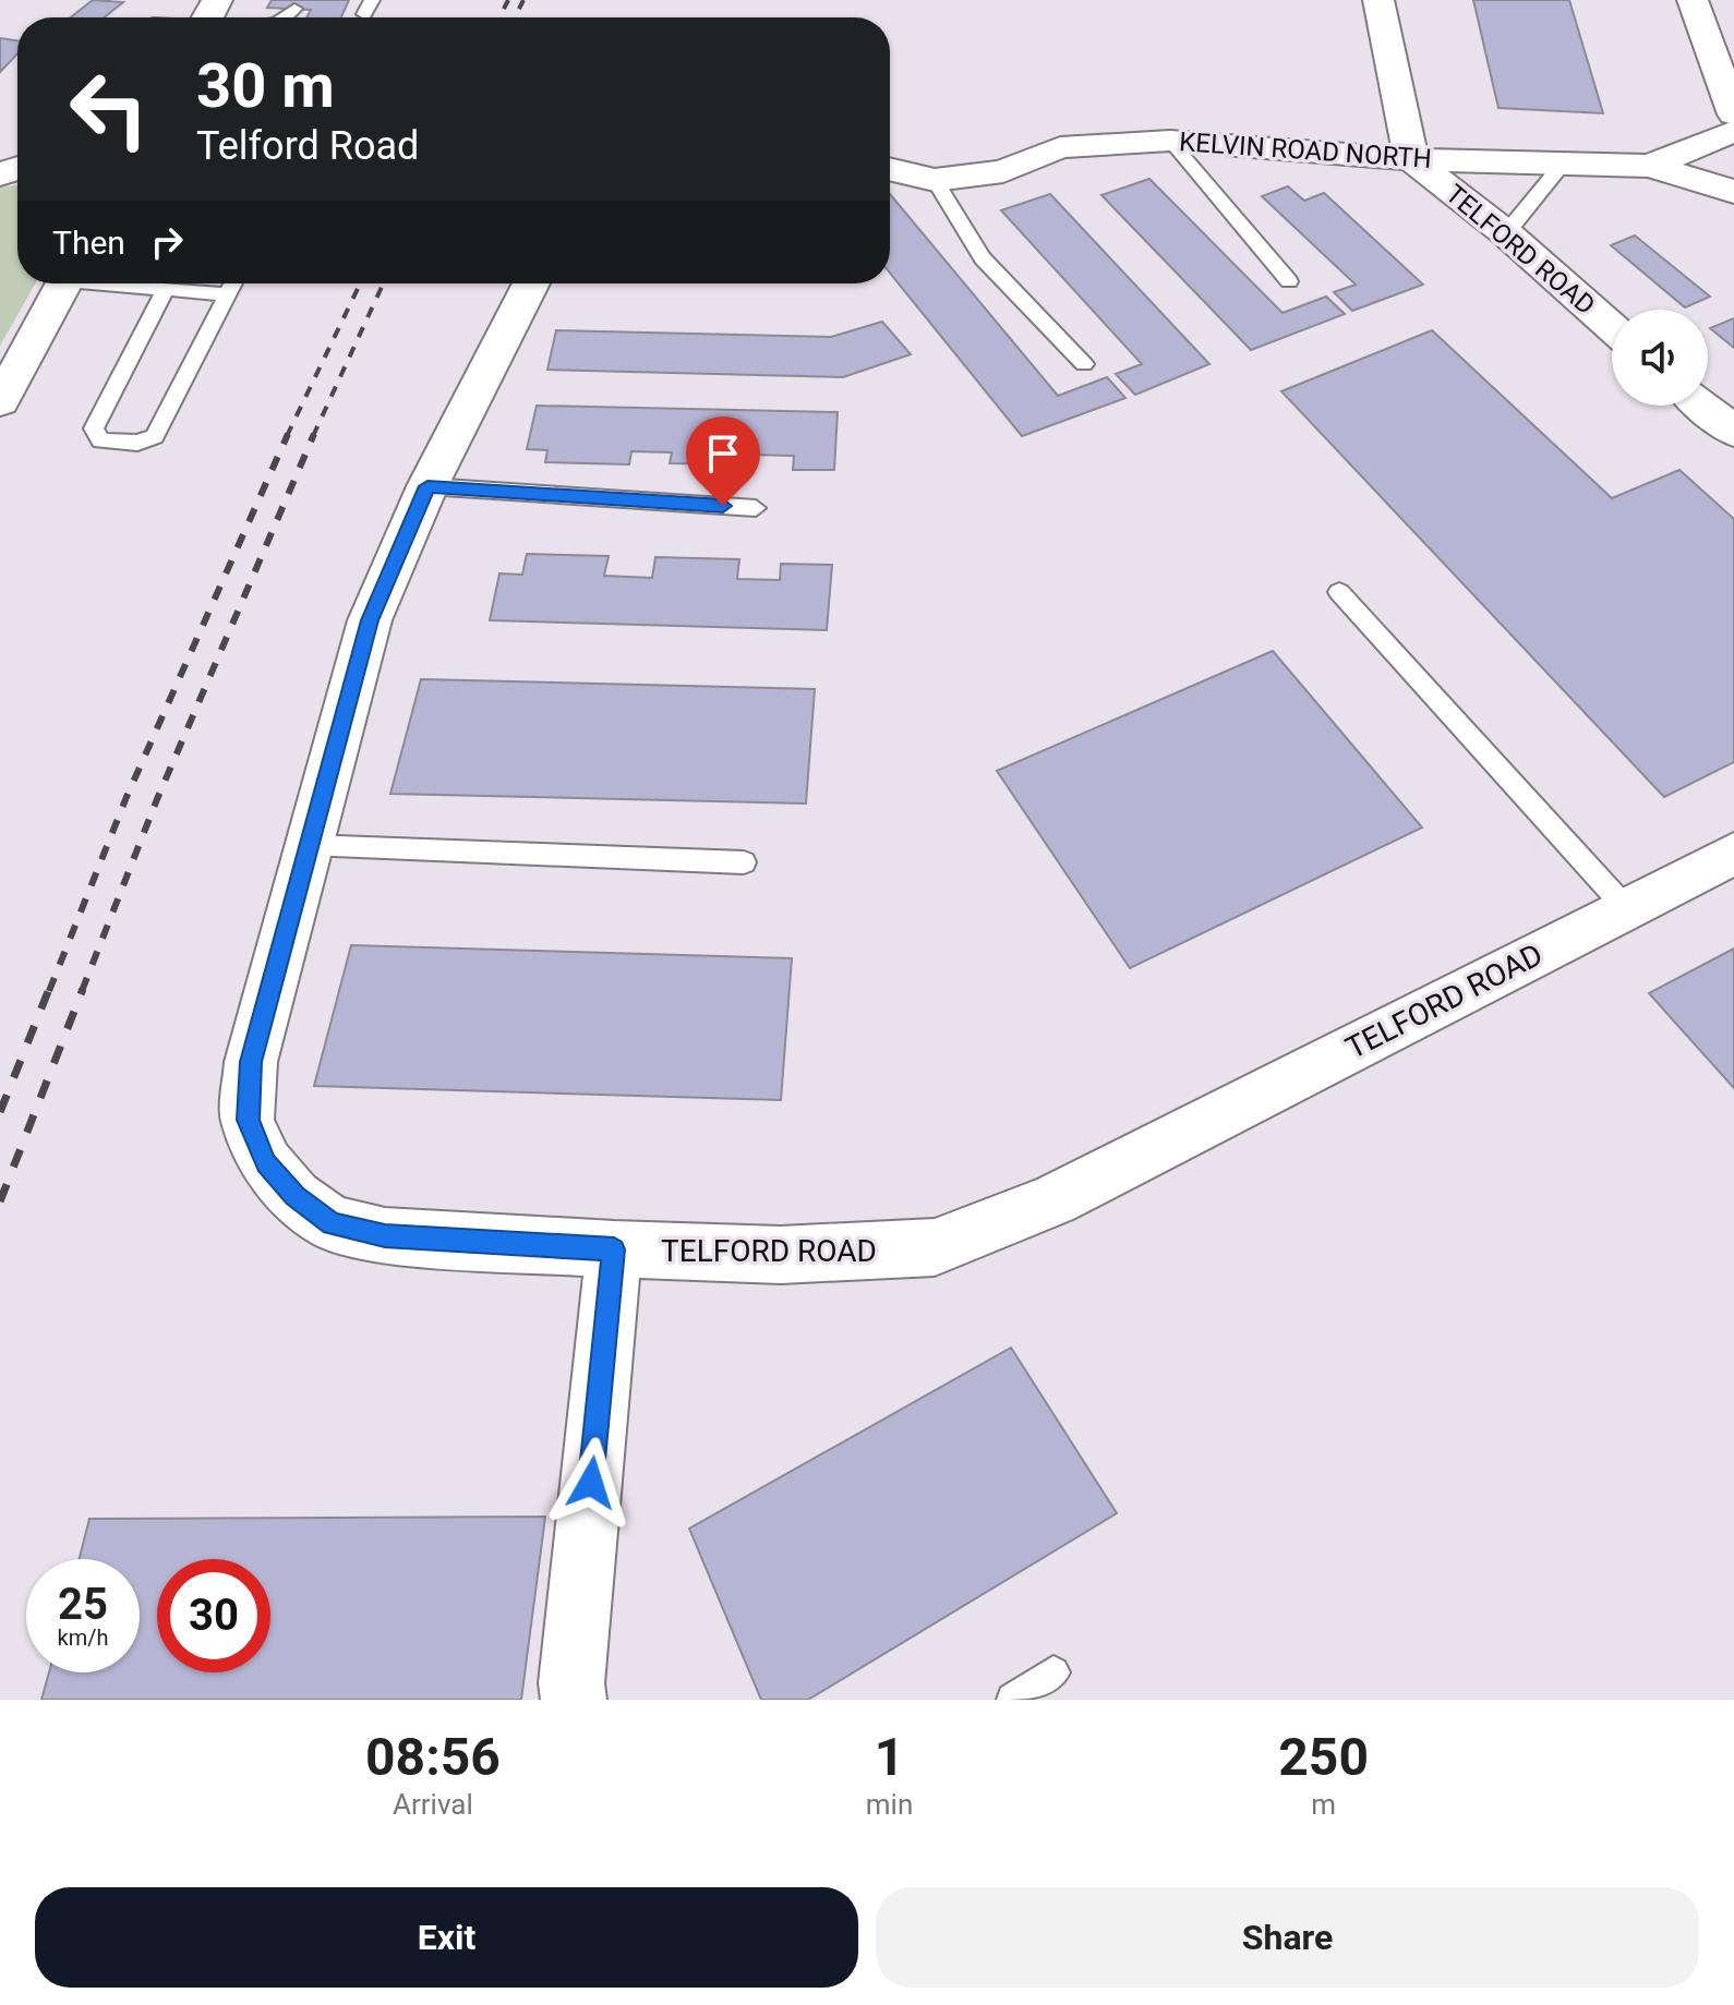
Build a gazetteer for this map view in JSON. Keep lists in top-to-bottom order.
{
  "streets": {
    "street": ["KELVIN ROAD NORTH", "TELFORD ROAD"]
  },
  "crossings": [
    ["KELVIN ROAD NORTH", "TELFORD ROAD"]
  ],
  "page": {
    "turn": ["30 m", "Telford Road"],
    "then": "Then",
    "speed": "25 km/h",
    "limit": "30",
    "eta": [
      "08:56",
      "Arrival",
      "1",
      "min",
      "250",
      "m"
    ],
    "buttons": ["Exit", "Share"]
  }
}
